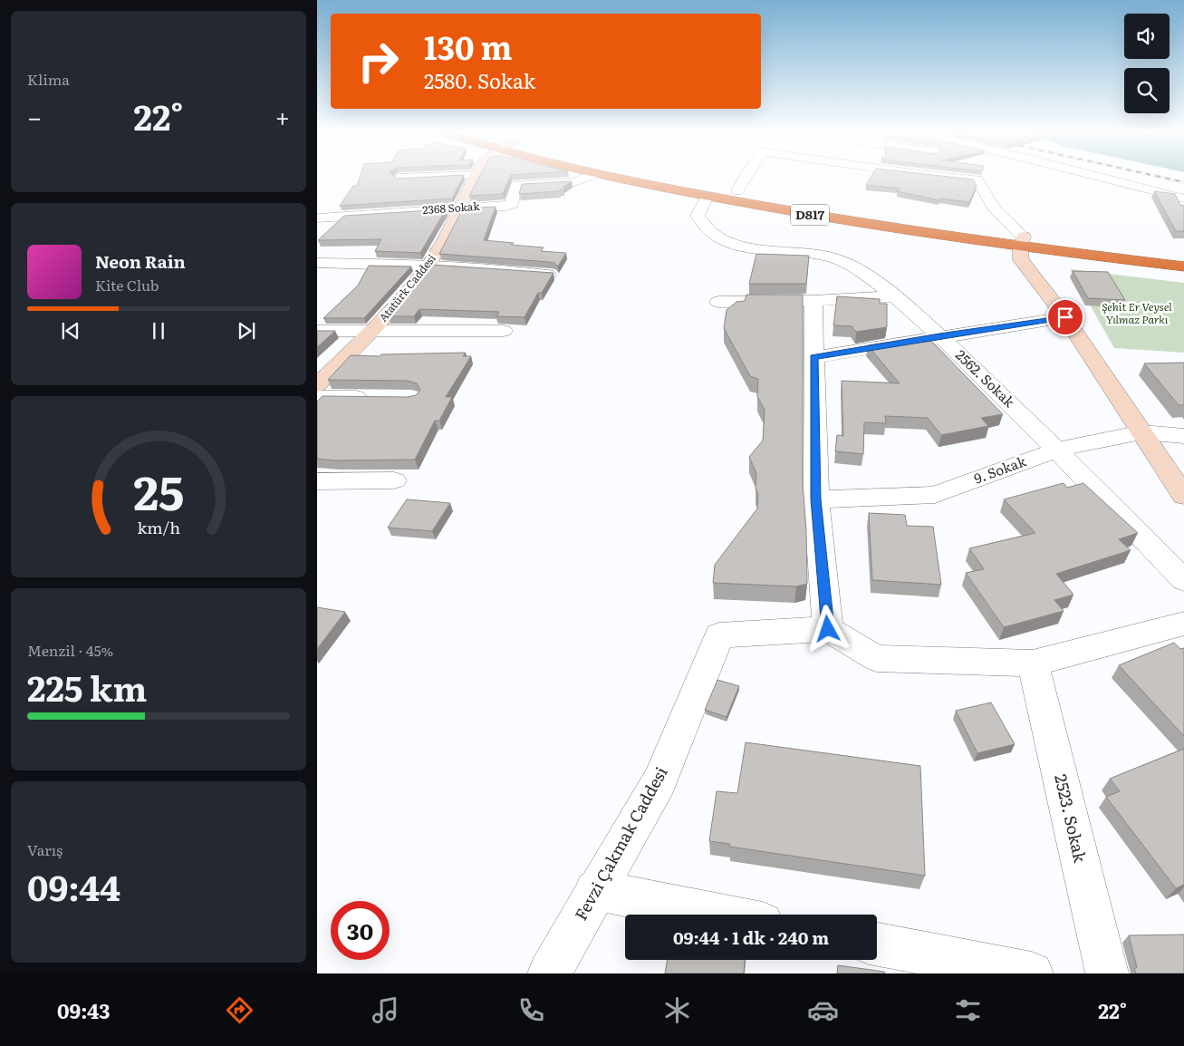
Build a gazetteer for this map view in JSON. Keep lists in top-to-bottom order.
{
  "streets": {
    "highway": ["D817"],
    "street": [
      "2368 Sokak",
      "Atatürk Caddesi",
      "2562. Sokak",
      "9. Sokak",
      "2523. Sokak",
      "Fevzi Çakmak Caddesi"
    ]
  },
  "crossings": [
    ["2368 Sokak", "Atatürk Caddesi"],
    ["D817", "2562. Sokak"],
    ["2562. Sokak", "9. Sokak"]
  ],
  "parks": ["Şehit Er Veysel Yılmaz Parkı"],
  "page": {
    "tile": [
      "Klima",
      ["Menzil · 45%", "225 km"],
      ["Varış", "09:44"]
    ],
    "turn": ["130 m", "2580. Sokak"],
    "heat": ["−", "22°", "+"],
    "song": ["Neon Rain", "Kite Club"],
    "limit": "30",
    "trip": "09:44 · 1 dk · 240 m",
    "tabs": ["09:43", "22°"],
    "gauge": ["25", "km/h"]
  }
}
